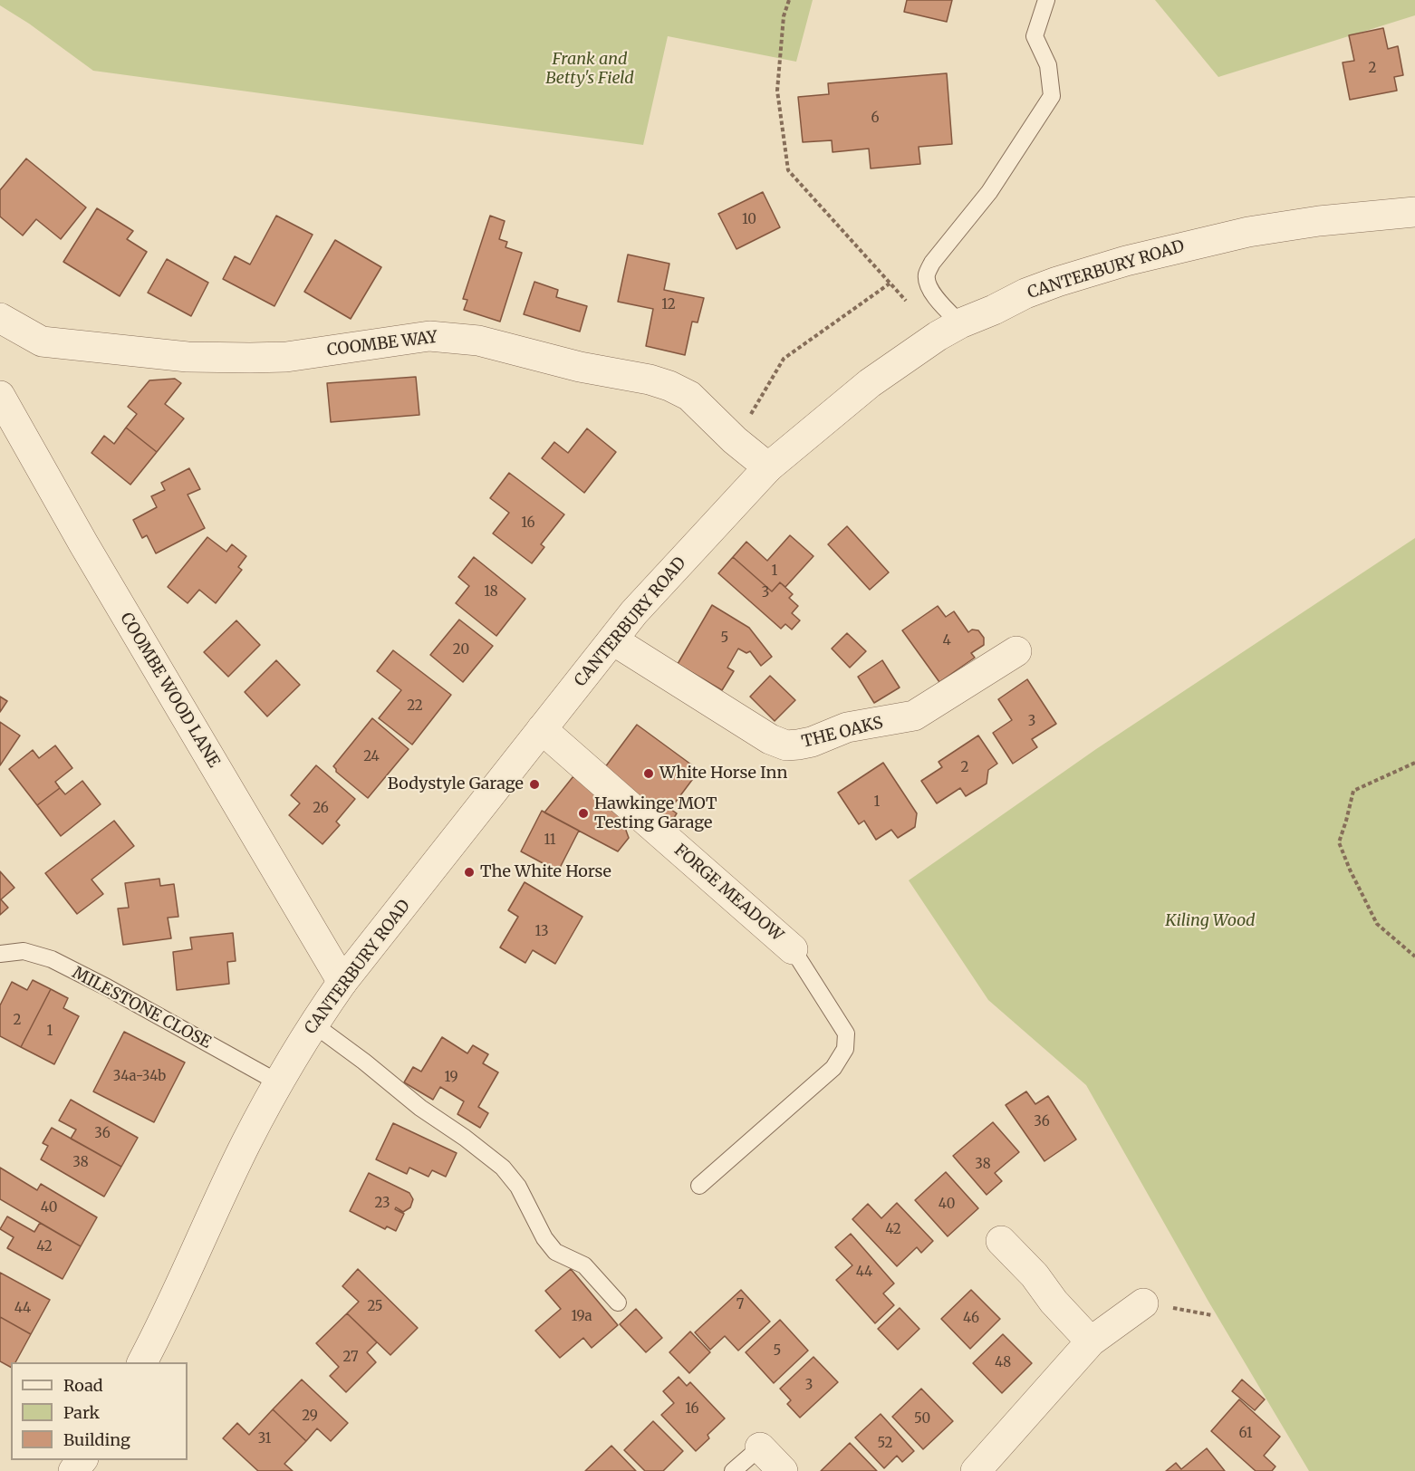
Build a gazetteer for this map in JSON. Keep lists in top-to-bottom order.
{
  "streets": {
    "street": [
      "CANTERBURY ROAD",
      "COOMBE WAY",
      "COOMBE WOOD LANE",
      "THE OAKS",
      "FORGE MEADOW"
    ],
    "lane": ["MILESTONE CLOSE"]
  },
  "crossings": [
    ["CANTERBURY ROAD", "COOMBE WAY"],
    ["CANTERBURY ROAD", "COOMBE WOOD LANE"],
    ["CANTERBURY ROAD", "THE OAKS"],
    ["CANTERBURY ROAD", "FORGE MEADOW"],
    ["CANTERBURY ROAD", "MILESTONE CLOSE"]
  ],
  "parks": ["Frank and Betty's Field", "Kiling Wood"],
  "places": [
    "White Horse Inn",
    "Bodystyle Garage",
    "Hawkinge MOT Testing Garage",
    "The White Horse"
  ],
  "house_numbers": [
    "2",
    "6",
    "10",
    "12",
    "16",
    "1",
    "18",
    "3",
    "5",
    "4",
    "20",
    "22",
    "3",
    "24",
    "2",
    "1",
    "26",
    "11",
    "13",
    "2",
    "1",
    "34a-34b",
    "19",
    "36",
    "36",
    "38",
    "38",
    "23",
    "40",
    "40",
    "42",
    "42",
    "44",
    "7",
    "25",
    "44",
    "19a",
    "46",
    "5",
    "27",
    "48",
    "3",
    "16",
    "29",
    "50",
    "61",
    "31",
    "52"
  ],
  "legend": ["Road", "Park", "Building"]
}
